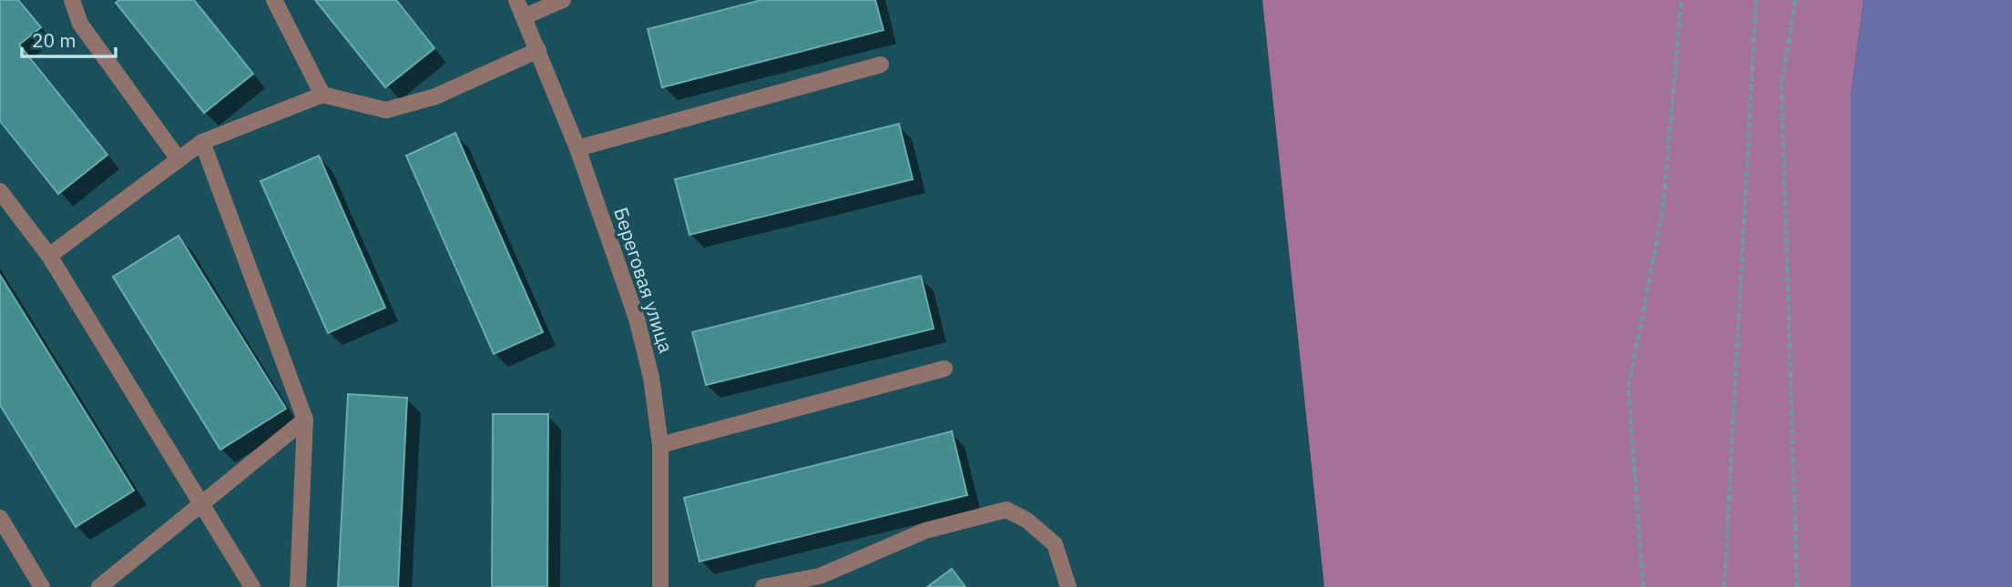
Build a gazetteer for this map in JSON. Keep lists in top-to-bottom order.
{
  "streets": {
    "street": ["Береговая улица"]
  },
  "scale_bar": "20 m"
}
